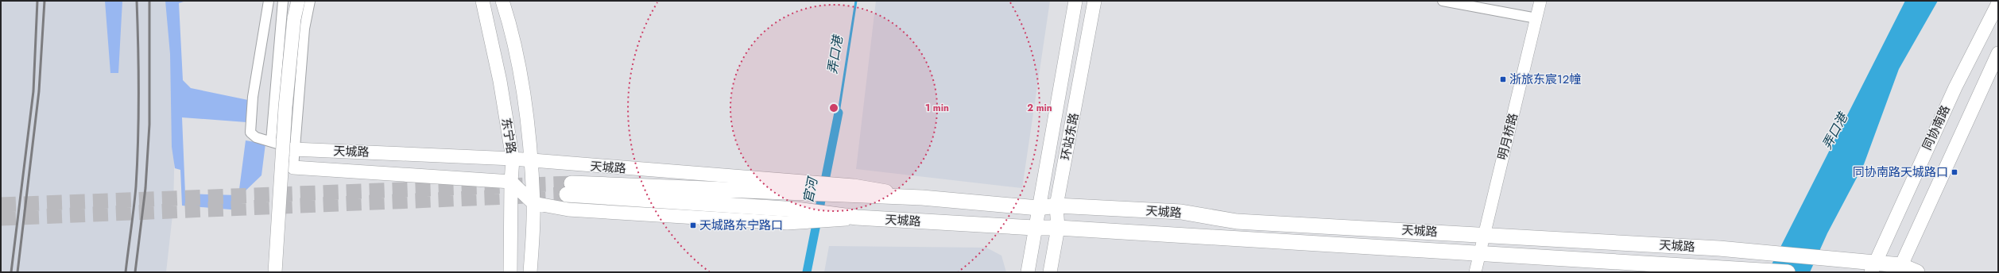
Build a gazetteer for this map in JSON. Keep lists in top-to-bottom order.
{
  "streets": {
    "main road": [
      "同协南路",
      "东宁路",
      "环站东路",
      "天城路"
    ],
    "street": ["明月桥路"]
  },
  "crossings": [
    ["同协南路", "天城路"],
    ["东宁路", "天城路"],
    ["环站东路", "天城路"],
    ["明月桥路", "天城路"]
  ],
  "water": ["弄口港", "官河"],
  "places": {
    "transit": ["浙旅东宸12幢", "同协南路天城路口", "天城路东宁路口"]
  },
  "rings": ["1 min", "2 min"]
}
